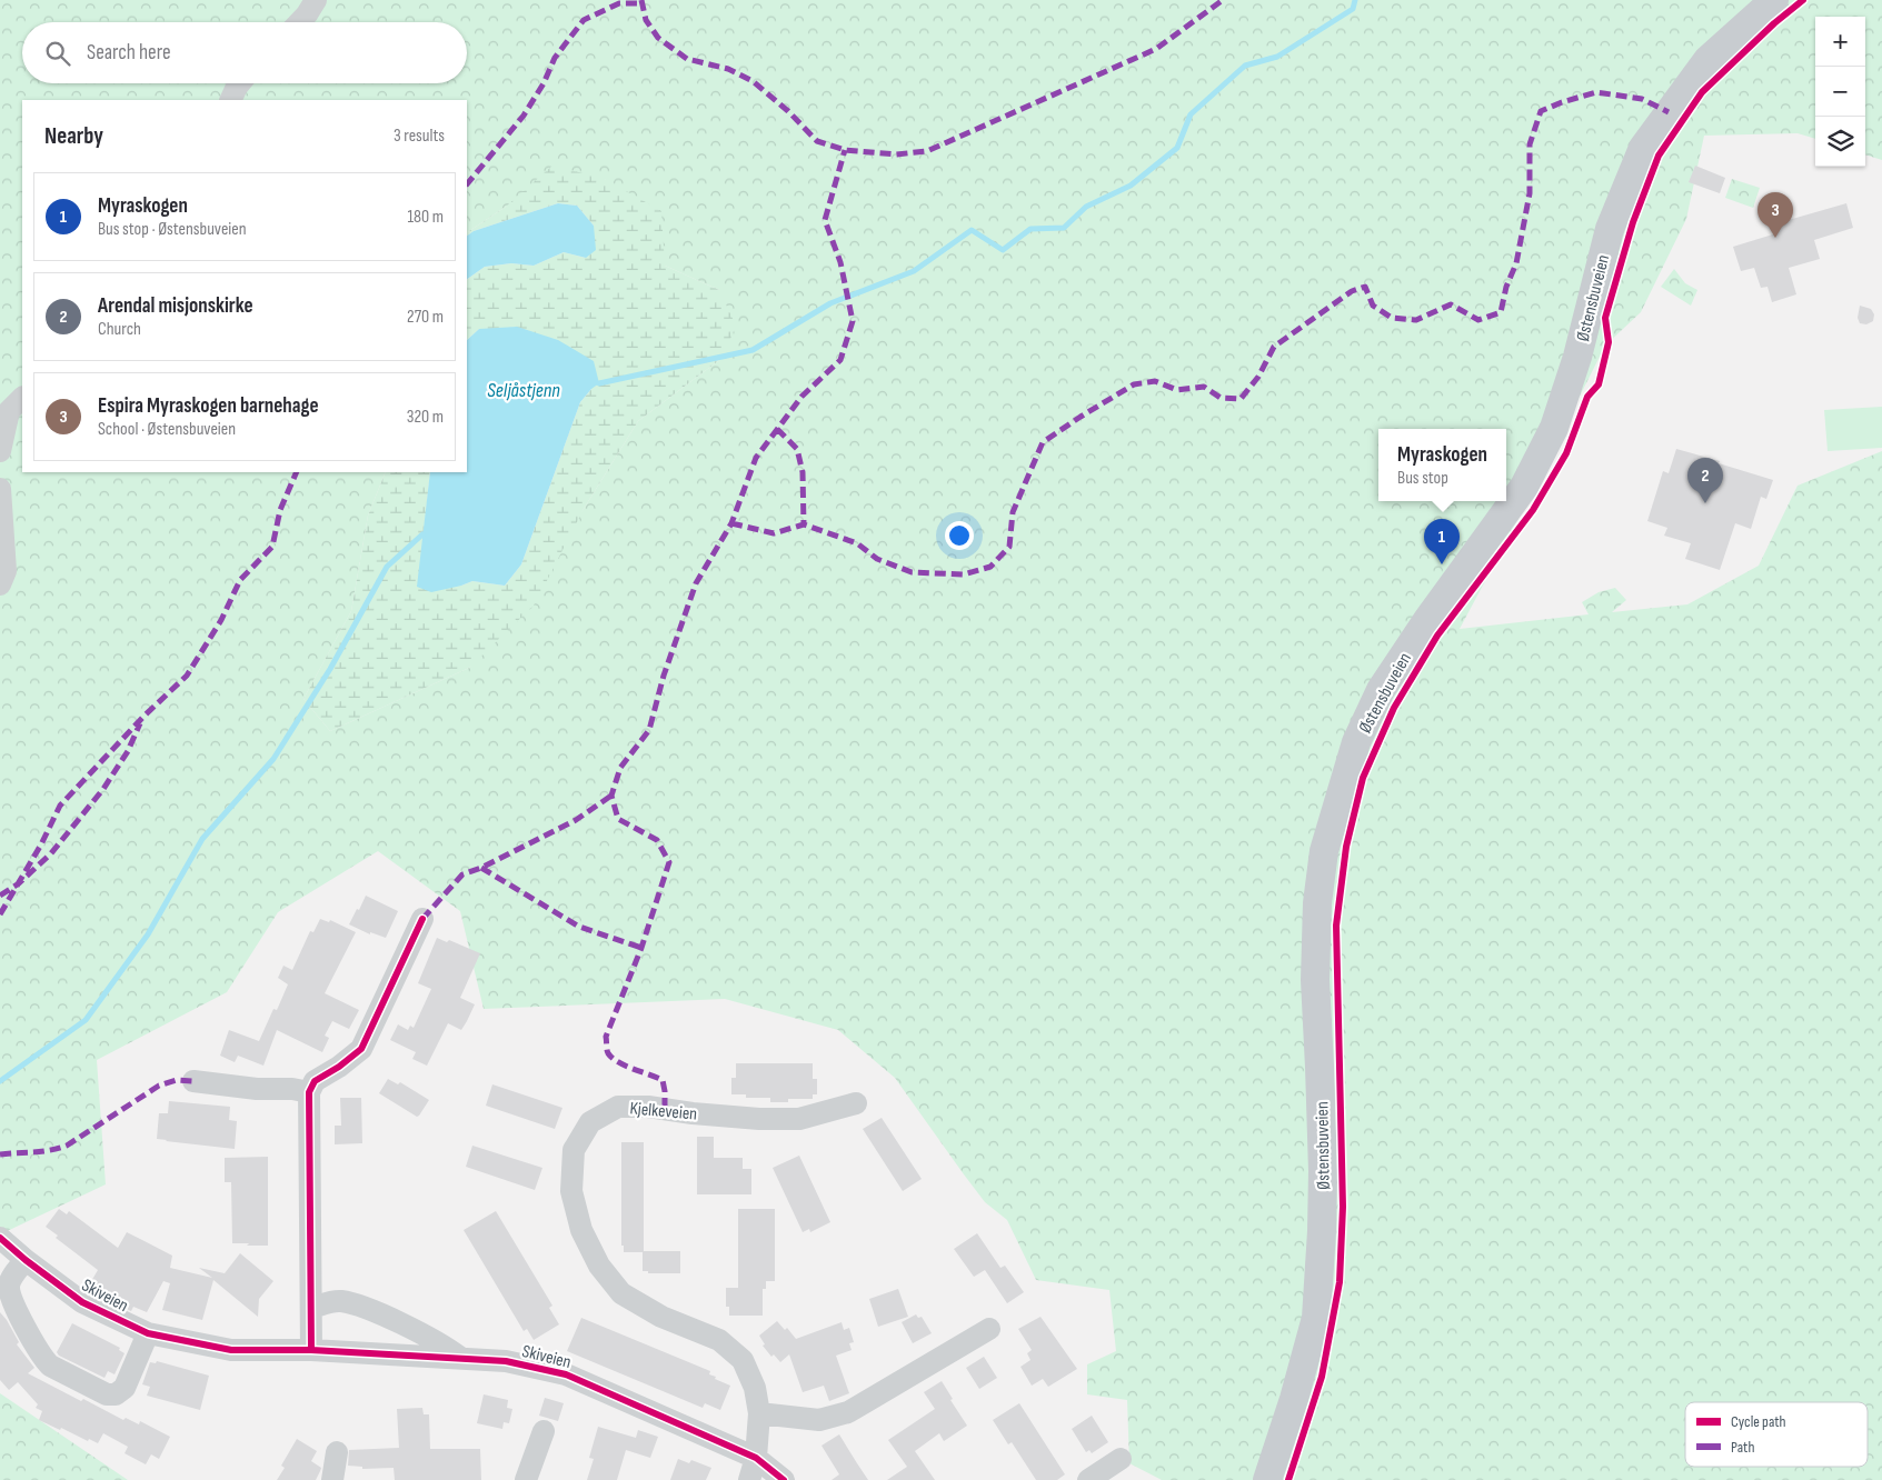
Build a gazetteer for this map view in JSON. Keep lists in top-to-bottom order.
{
  "streets": {
    "main road": ["Østensbuveien"],
    "street": ["Kjelkeveien", "Skiveien"]
  },
  "crossings": [
    ["Kjelkeveien", "Skiveien"]
  ],
  "water": ["Seljåstjenn"],
  "legend": ["Cycle path", "Path"],
  "page": {
    "map_buttons": ["+", "−"],
    "search": "Search here",
    "heading": ["Nearby", "3 results"],
    "list": [
      {
        "mark": "1",
        "name": "Myraskogen",
        "note": "Bus stop · Østensbuveien",
        "value": "180 m"
      },
      {
        "mark": "2",
        "name": "Arendal misjonskirke",
        "note": "Church",
        "value": "270 m"
      },
      {
        "mark": "3",
        "name": "Espira Myraskogen barnehage",
        "note": "School · Østensbuveien",
        "value": "320 m"
      }
    ],
    "pins": ["3", "2", "1"],
    "popup": ["Myraskogen", "Bus stop"]
  }
}
